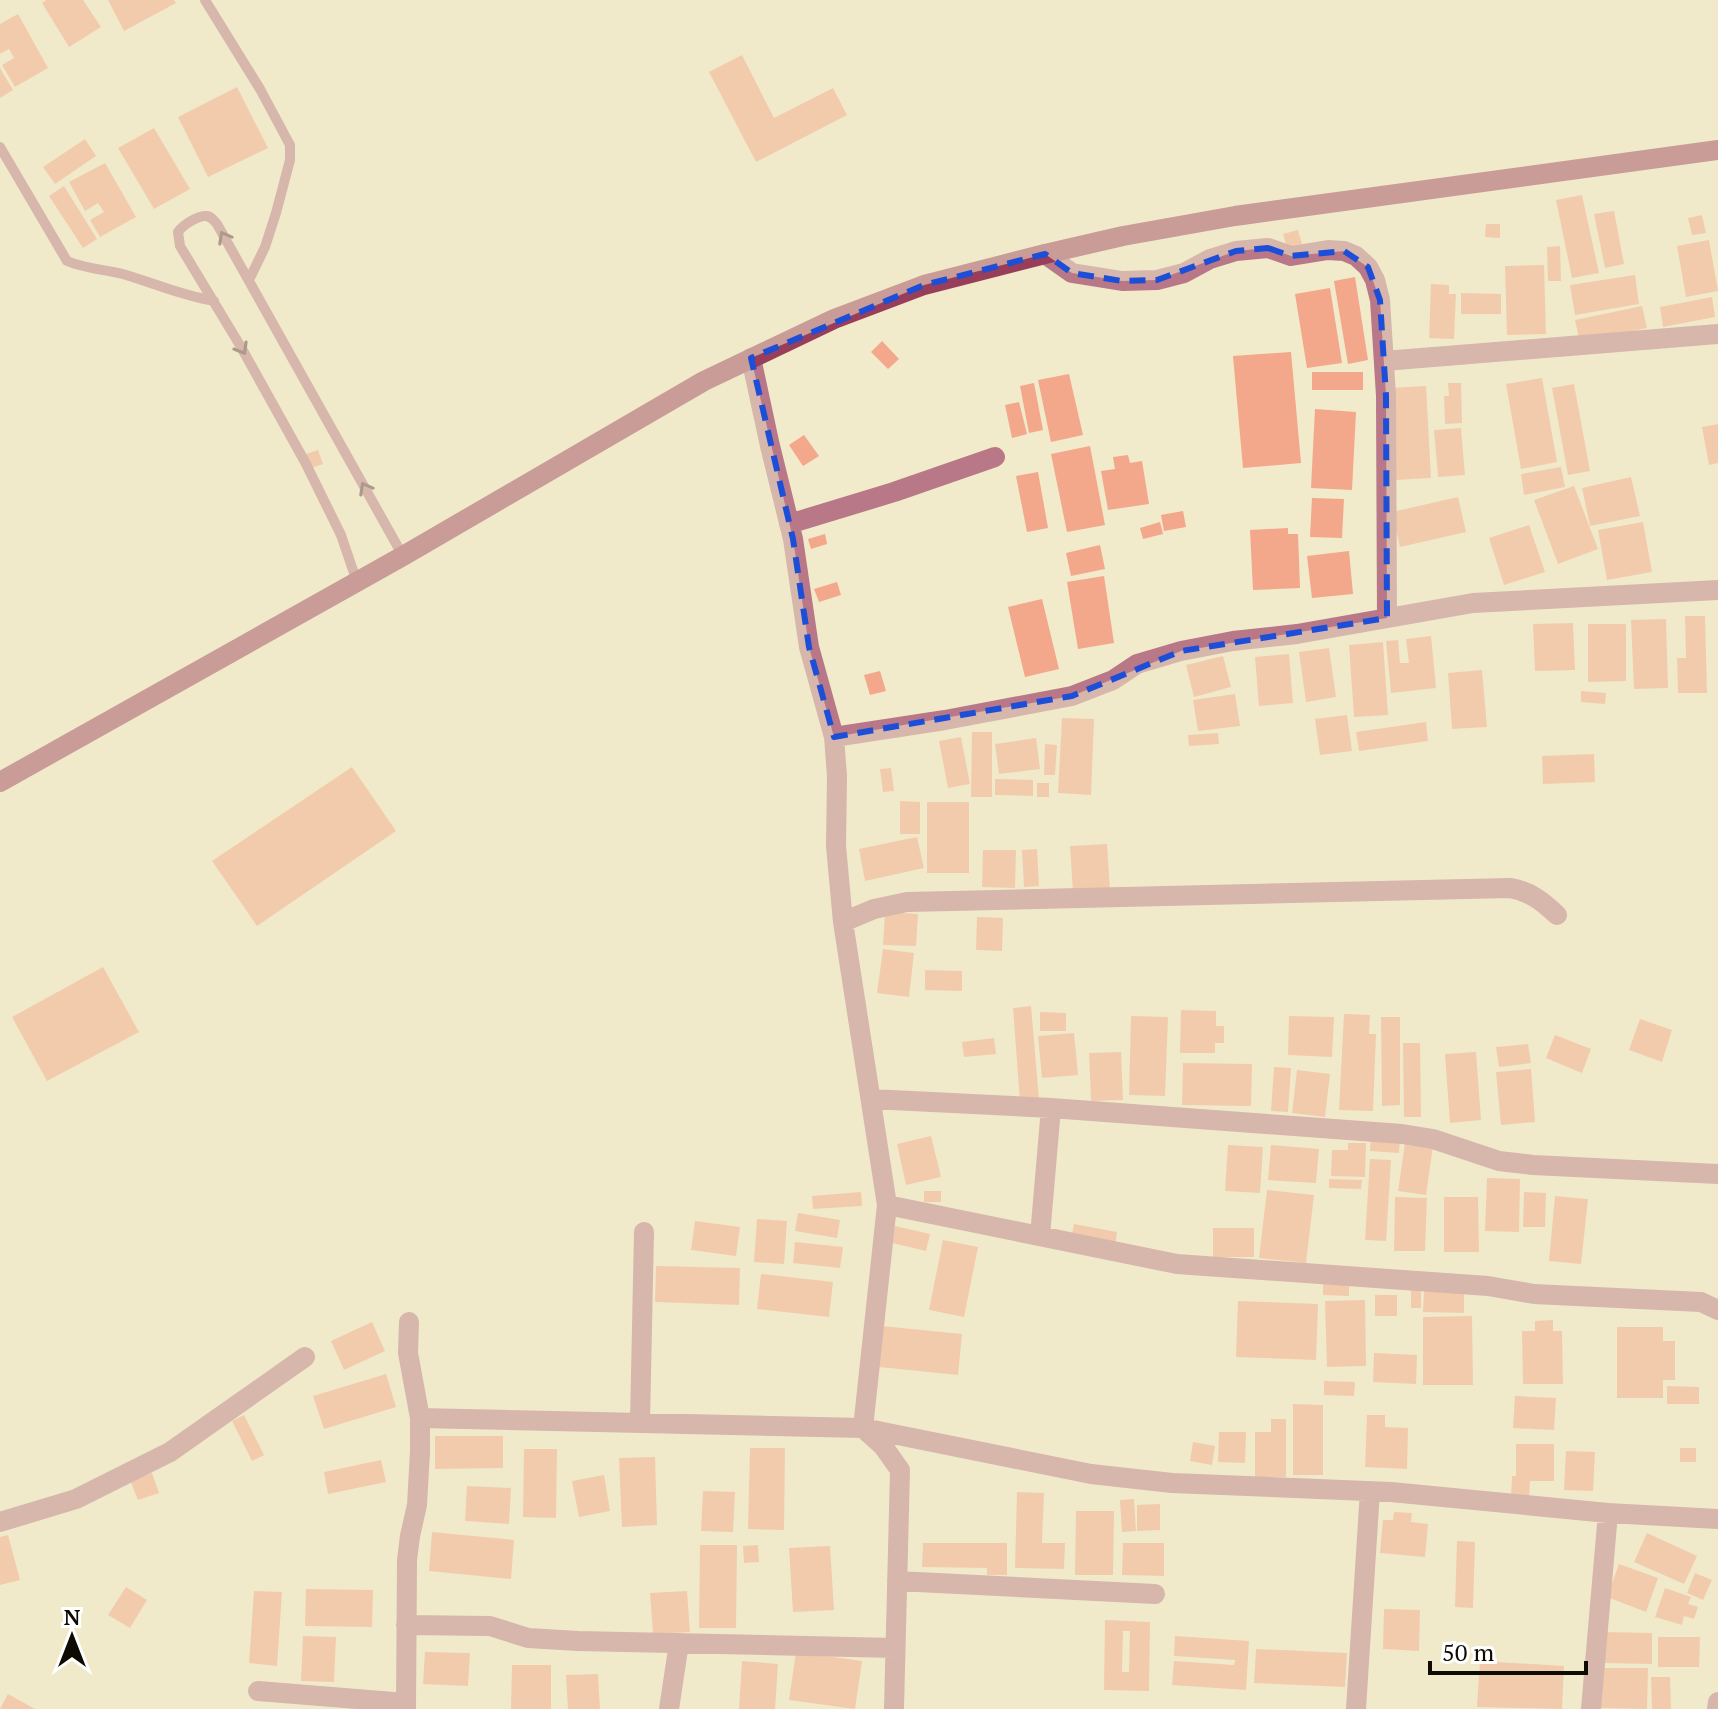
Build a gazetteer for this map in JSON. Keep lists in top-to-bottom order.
{
  "scale_bar": "50 m",
  "north": "top"
}
